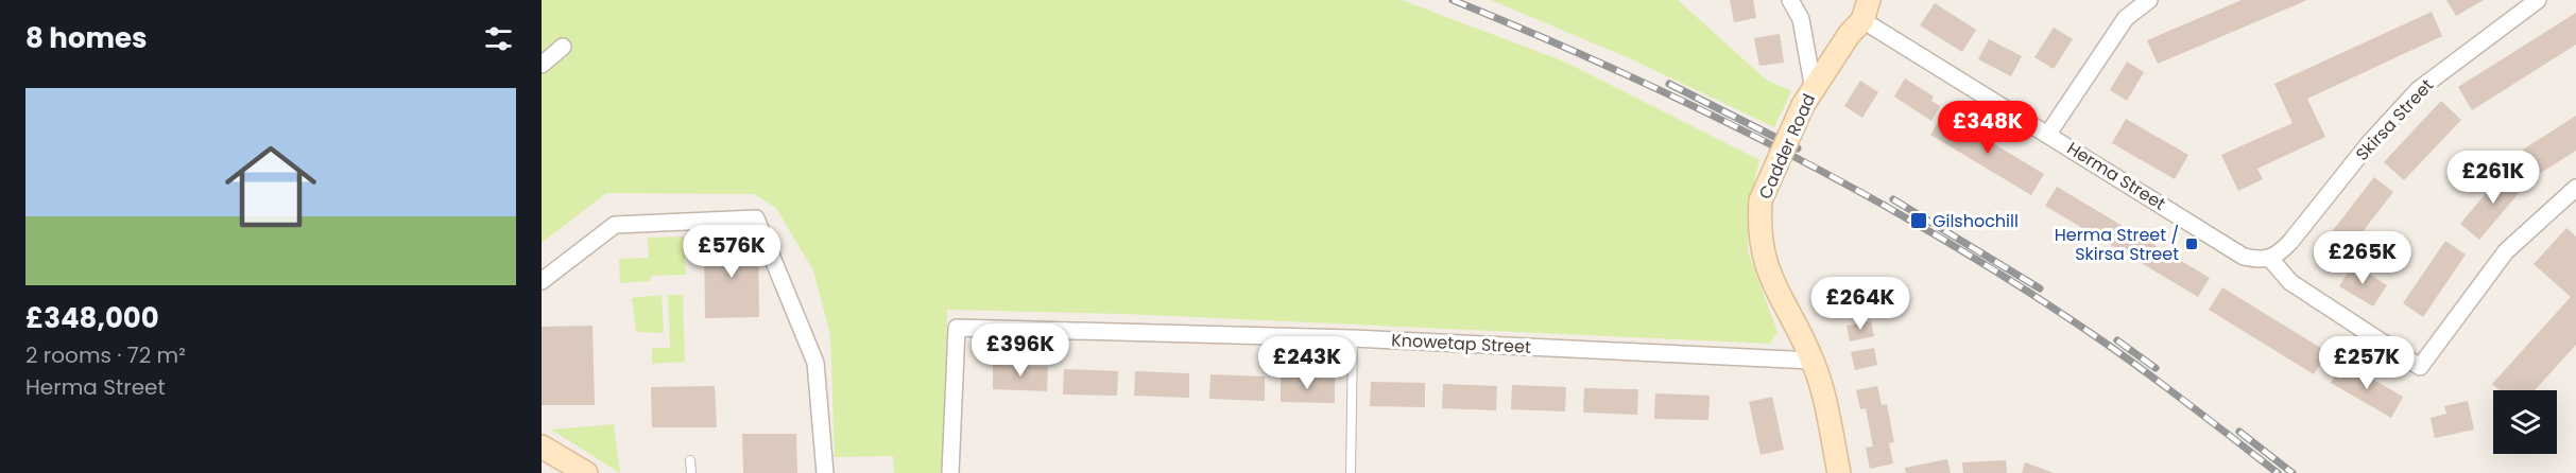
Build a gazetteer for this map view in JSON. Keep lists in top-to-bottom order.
{
  "streets": {
    "street": [
      "Skirsa Street",
      "Cadder Road",
      "Herma Street",
      "Knowetap Street"
    ]
  },
  "crossings": [
    ["Skirsa Street", "Herma Street"],
    ["Cadder Road", "Knowetap Street"]
  ],
  "places": {
    "transit": ["Gilshochill", "Herma Street / Skirsa Street"]
  },
  "page": {
    "heading": "8 homes",
    "list": [
      {
        "name": "£348,000",
        "note": "2 rooms · 72 m² · Herma Street"
      }
    ],
    "price": [
      "£348K",
      "£261K",
      "£576K",
      "£265K",
      "£264K",
      "£396K",
      "£243K",
      "£257K"
    ]
  }
}
